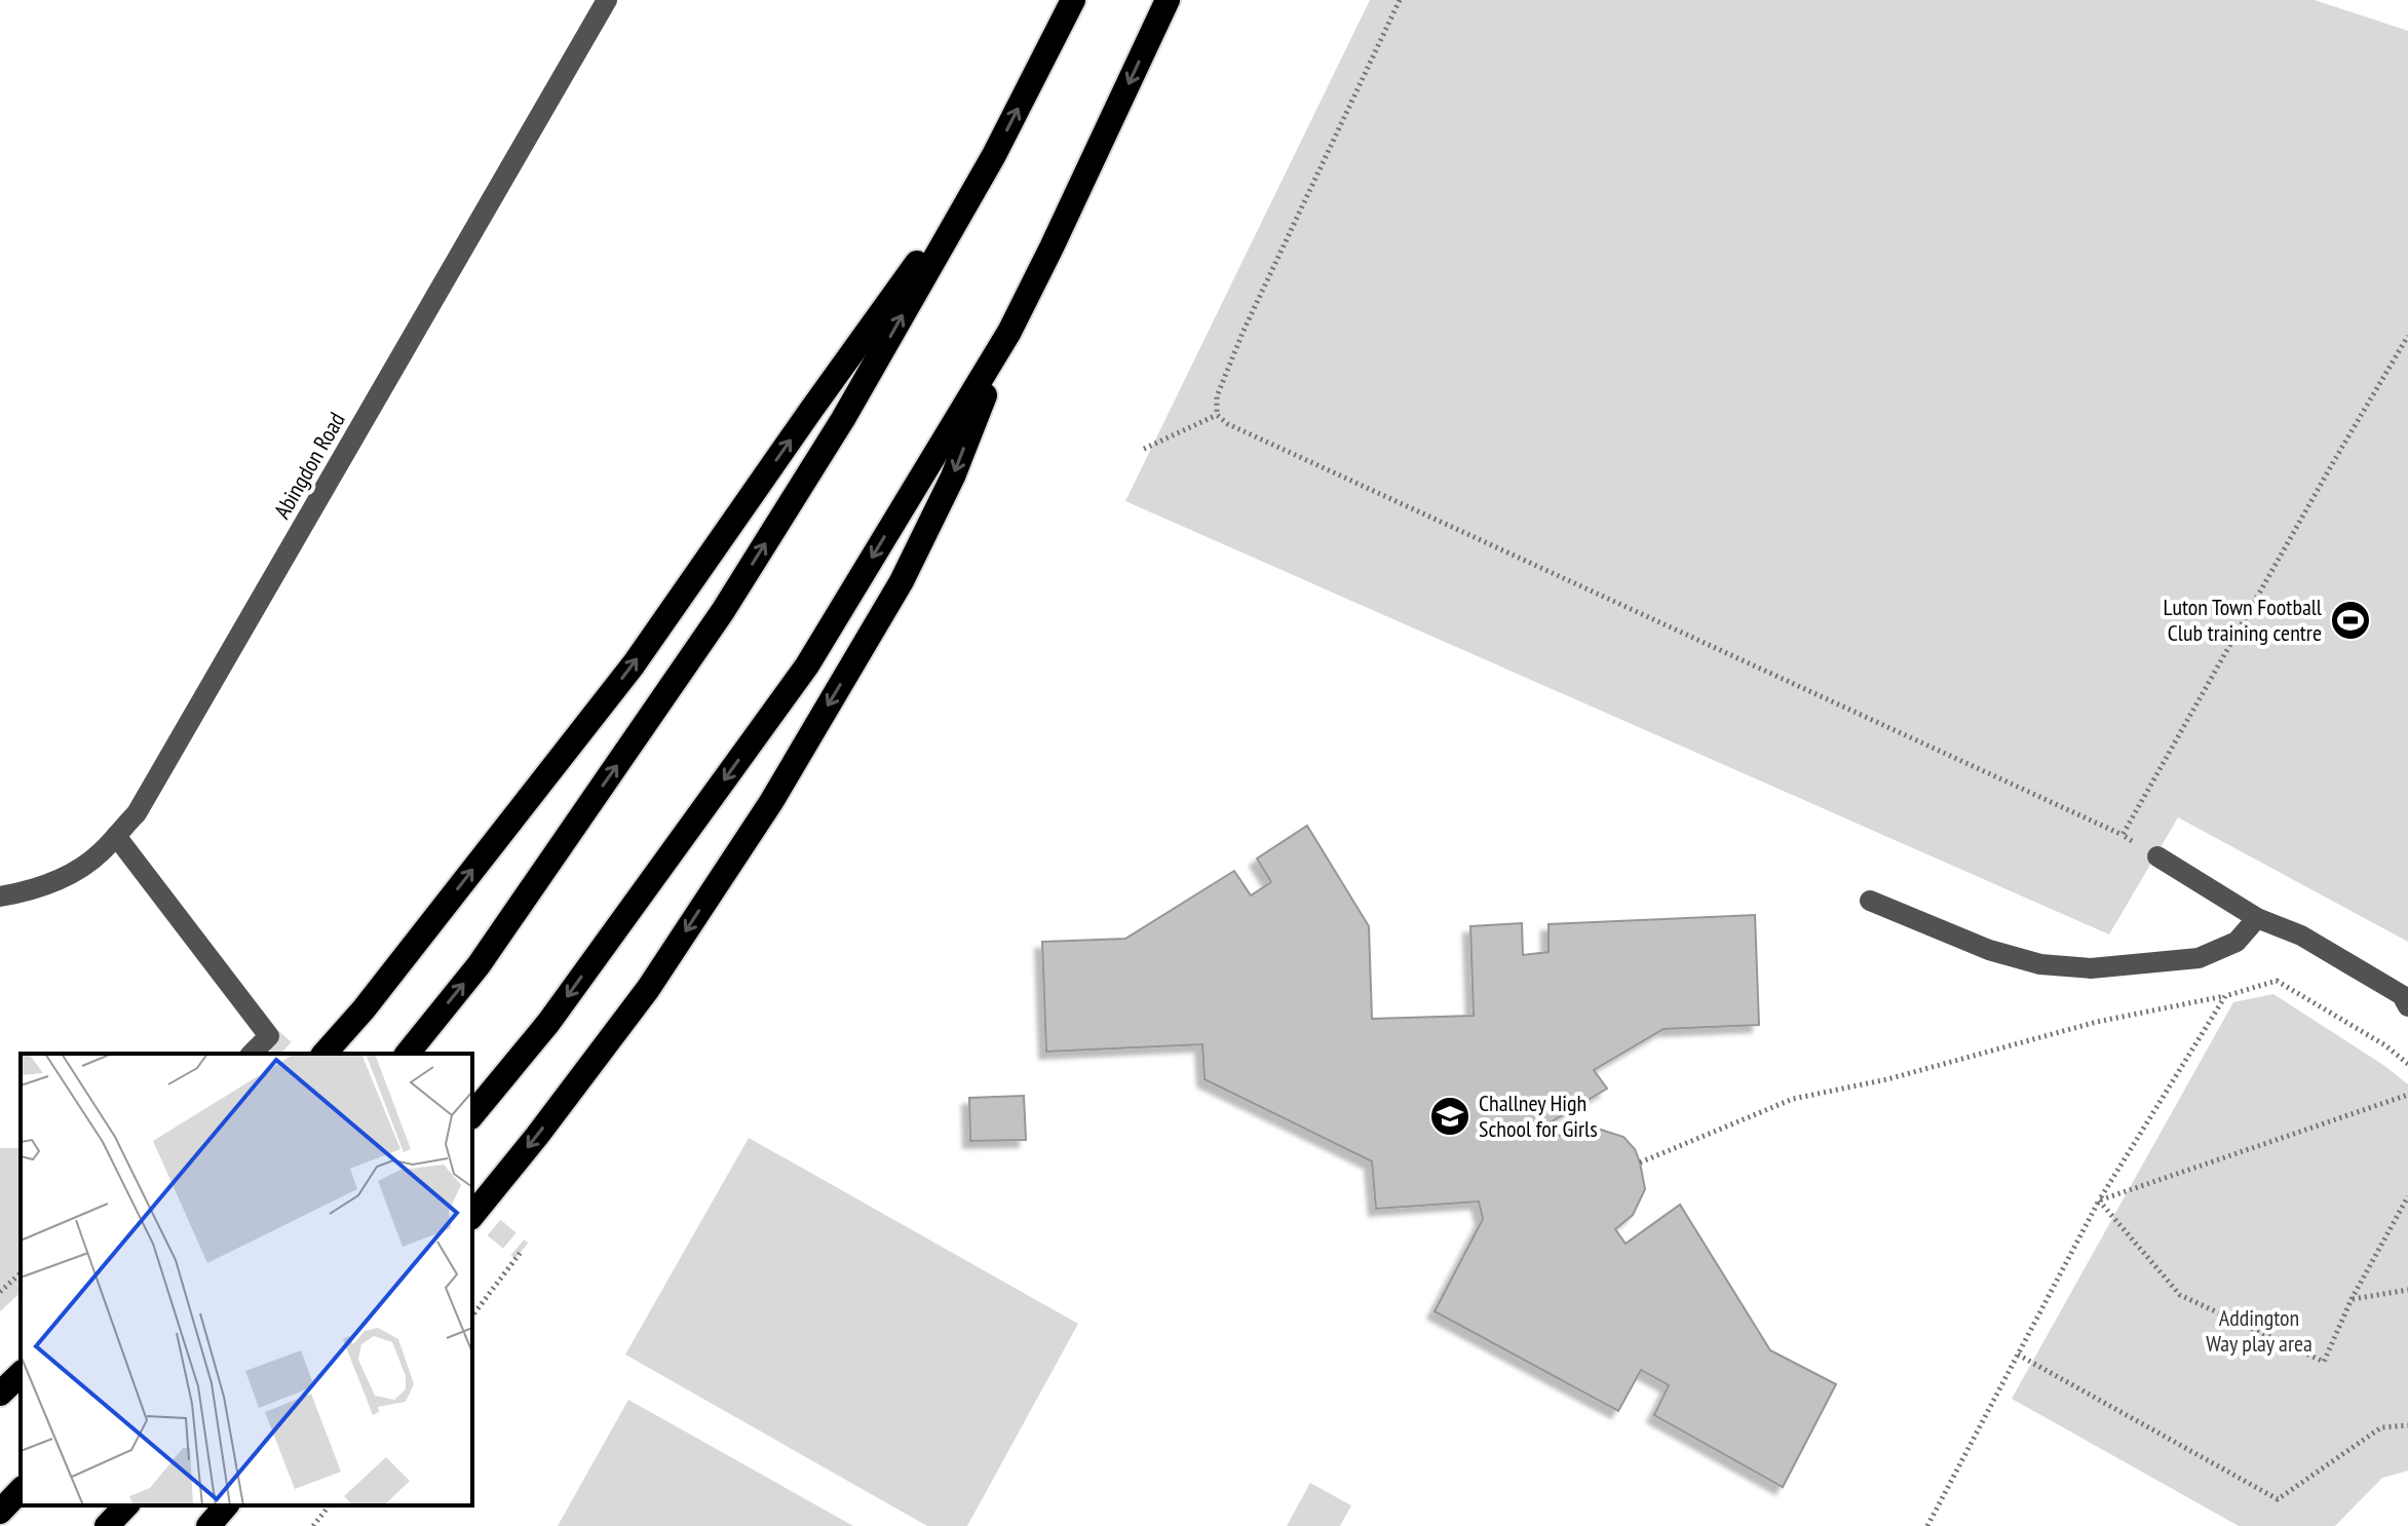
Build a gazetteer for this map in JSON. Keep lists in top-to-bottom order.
{
  "streets": {
    "street": ["Abingdon Road"]
  },
  "parks": ["Addington Way play area"],
  "places": {
    "sports": ["Luton Town Football Club training centre"],
    "school or university": ["Challney High School for Girls"]
  }
}
